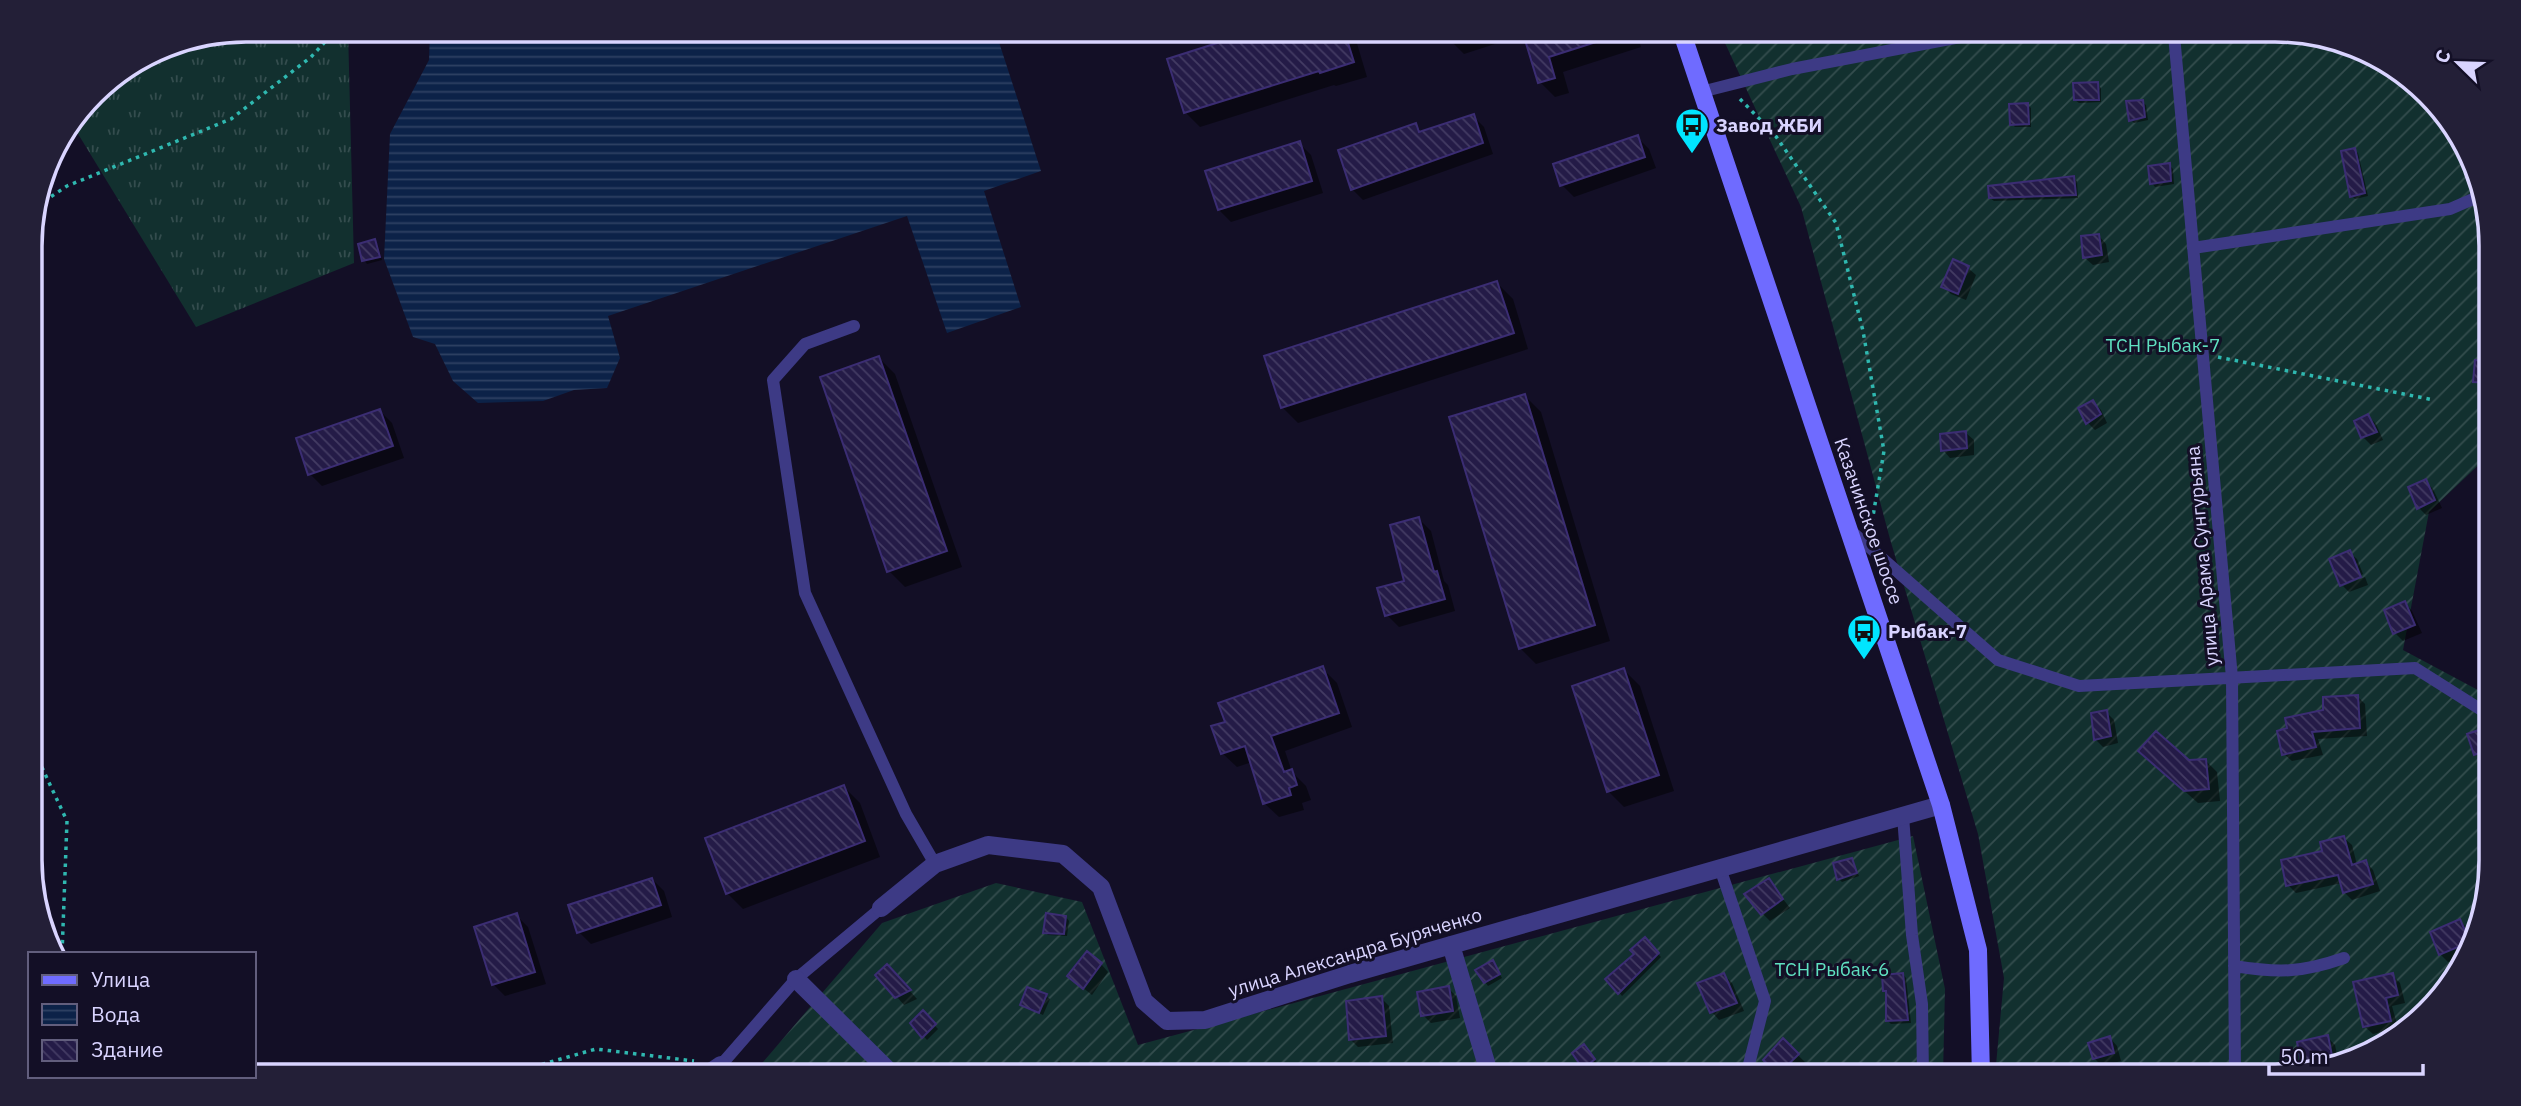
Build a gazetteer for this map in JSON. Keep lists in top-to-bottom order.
{
  "streets": {
    "main road": ["Казачинское шоссе"],
    "street": ["улица Александра Буряченко"],
    "lane": ["улица Арама Сунгурьяна"]
  },
  "crossings": [
    ["Казачинское шоссе", "улица Александра Буряченко"]
  ],
  "parks": ["ТСН Рыбак-7", "ТСН Рыбак-6"],
  "places": {
    "bus stop": ["Завод ЖБИ", "Рыбак-7"]
  },
  "legend": ["Улица", "Вода", "Здание"],
  "scale_bar": "50 m",
  "north": "top left"
}
